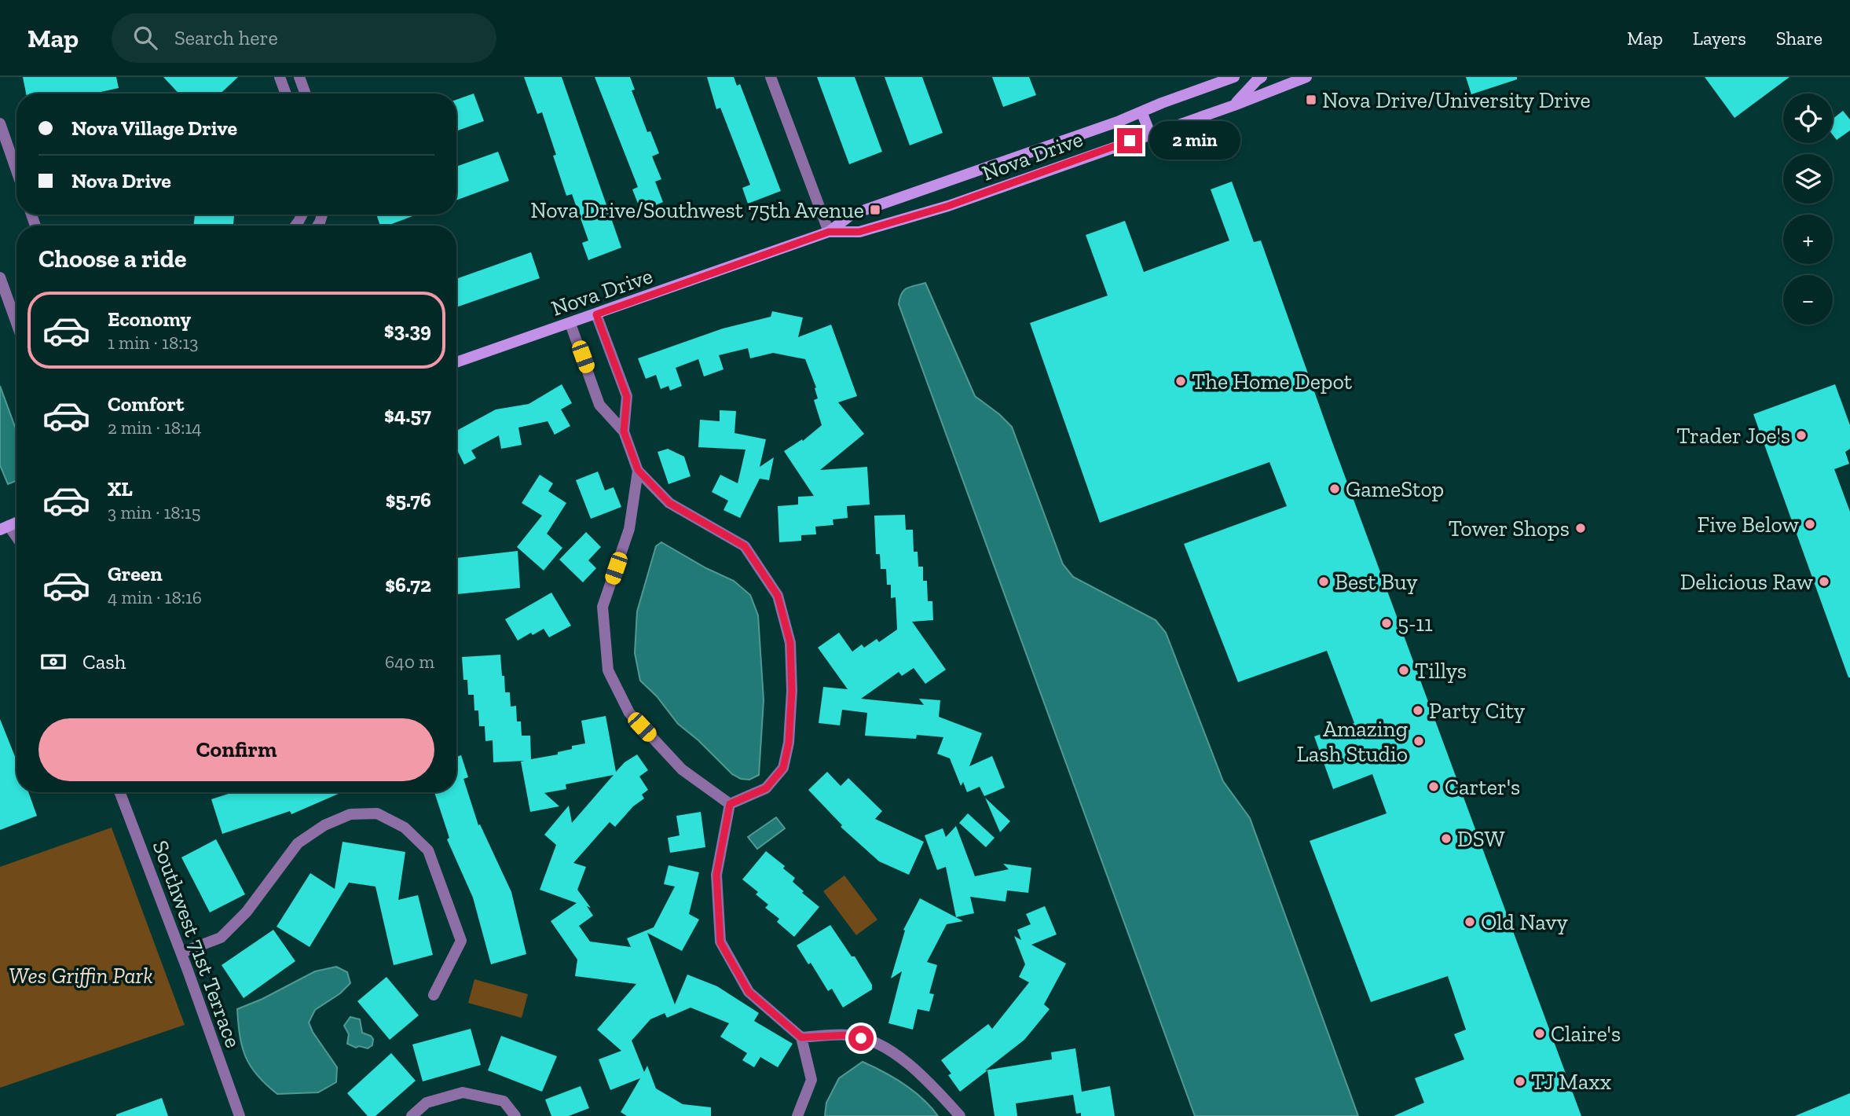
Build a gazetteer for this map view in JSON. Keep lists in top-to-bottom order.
{
  "streets": {
    "street": ["Nova Drive", "Southwest 71st Terrace"]
  },
  "parks": ["Wes Griffin Park"],
  "places": {
    "transit": ["Nova Drive/University Drive", "Nova Drive/Southwest 75th Avenue"],
    "other": [
      "The Home Depot",
      "Trader Joe's",
      "GameStop",
      "Five Below",
      "Tower Shops",
      "Best Buy",
      "Delicious Raw",
      "5-11",
      "Tillys",
      "Party City",
      "Amazing Lash Studio",
      "Carter's",
      "DSW",
      "Old Navy",
      "Claire's",
      "TJ Maxx"
    ]
  },
  "page": {
    "header": "Map",
    "search": "Search here",
    "nav": ["Map", "Layers", "Share"],
    "map_buttons": ["+", "−"],
    "banner": ["Nova Village Drive", "Nova Drive"],
    "bubble": "2 min",
    "heading": "Choose a ride",
    "list": [
      {
        "name": "Economy",
        "note": "1 min · 18:13",
        "value": "$3.39"
      },
      {
        "name": "Comfort",
        "note": "2 min · 18:14",
        "value": "$4.57"
      },
      {
        "name": "XL",
        "note": "3 min · 18:15",
        "value": "$5.76"
      },
      {
        "name": "Green",
        "note": "4 min · 18:16",
        "value": "$6.72"
      }
    ],
    "pay": ["Cash", "640 m"],
    "buttons": "Confirm"
  }
}
